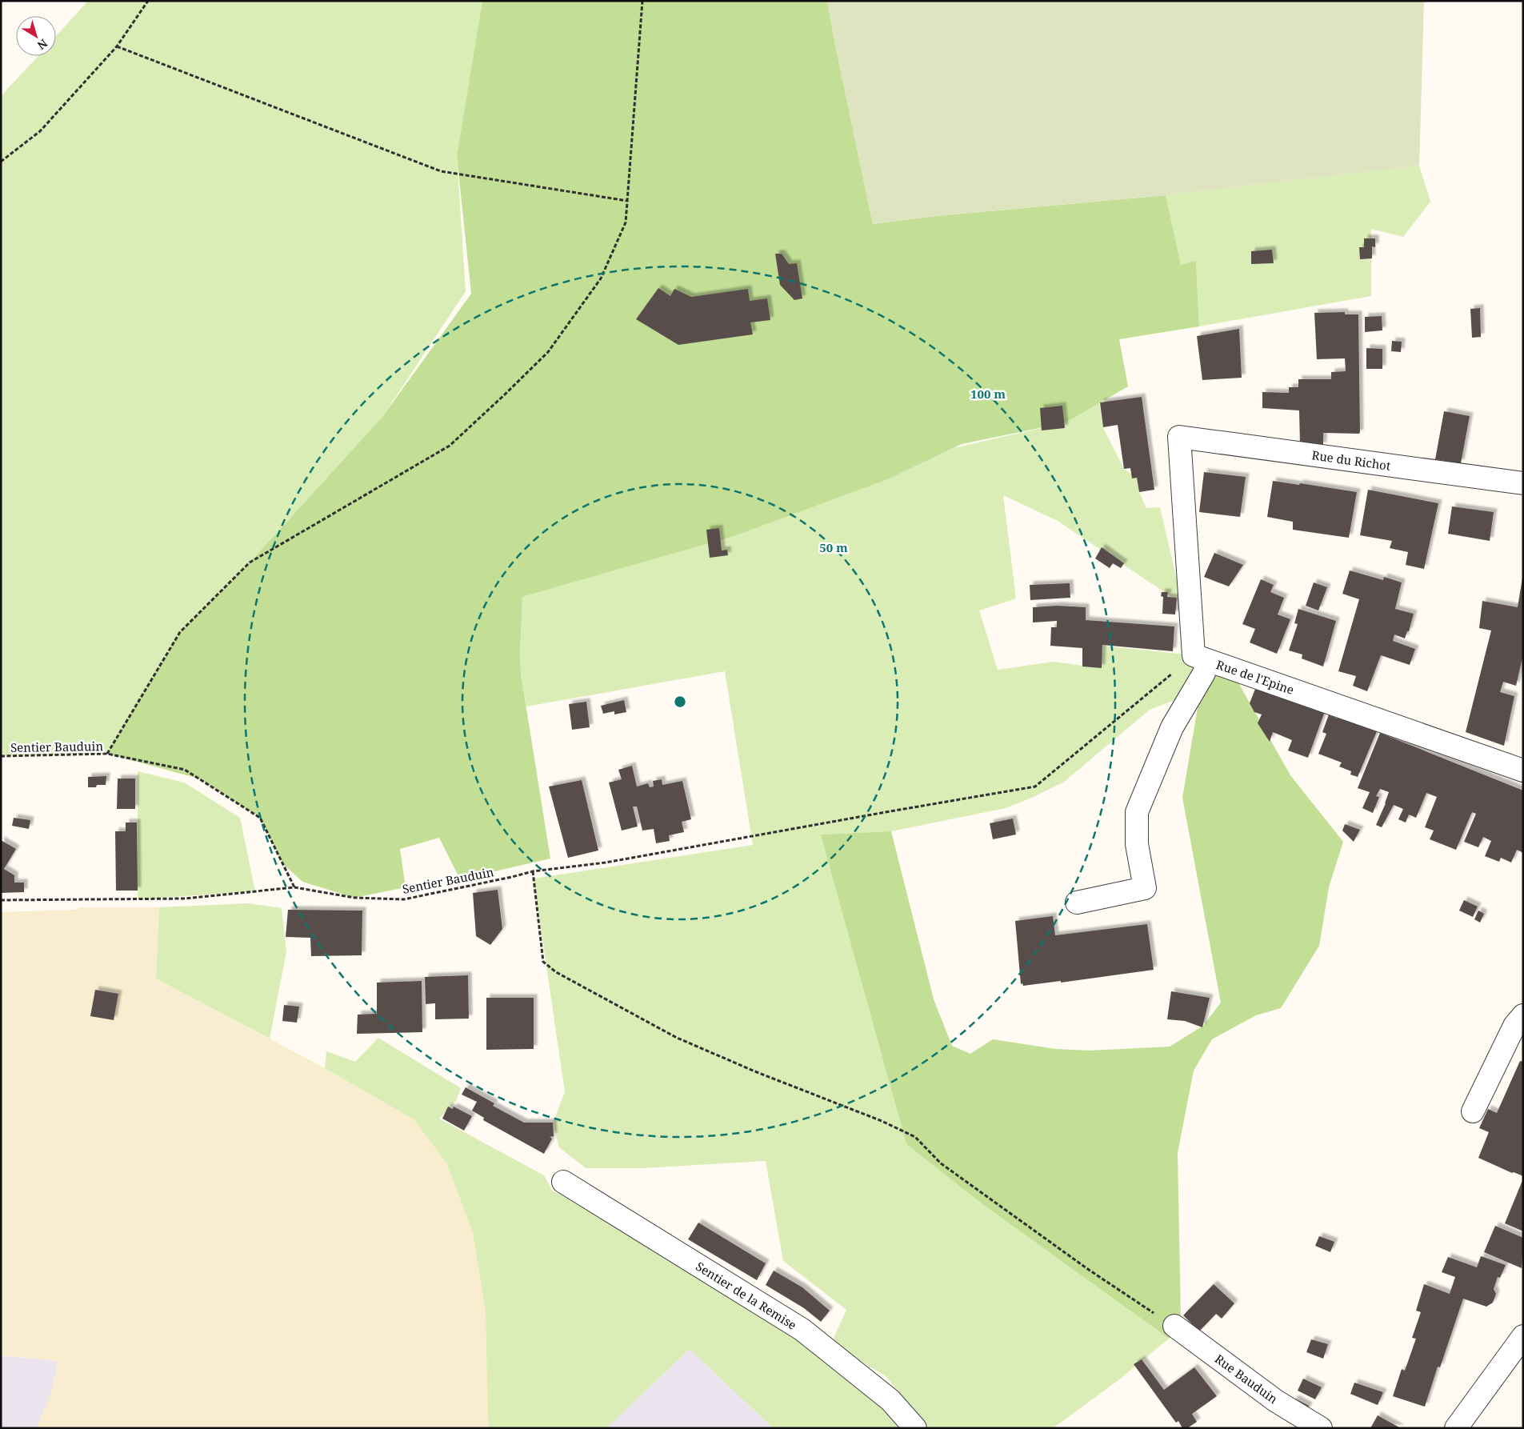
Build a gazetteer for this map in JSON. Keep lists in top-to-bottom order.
{
  "streets": {
    "street": [
      "Rue du Richot",
      "Rue de l'Epine",
      "Sentier de la Remise",
      "Rue Bauduin"
    ],
    "path": ["Sentier Bauduin"]
  },
  "crossings": [
    ["Rue du Richot", "Rue de l'Epine"],
    ["Rue du Richot", "Sentier Bauduin"],
    ["Rue de l'Epine", "Sentier Bauduin"]
  ],
  "north": "bottom right",
  "rings": ["100 m", "50 m"]
}
